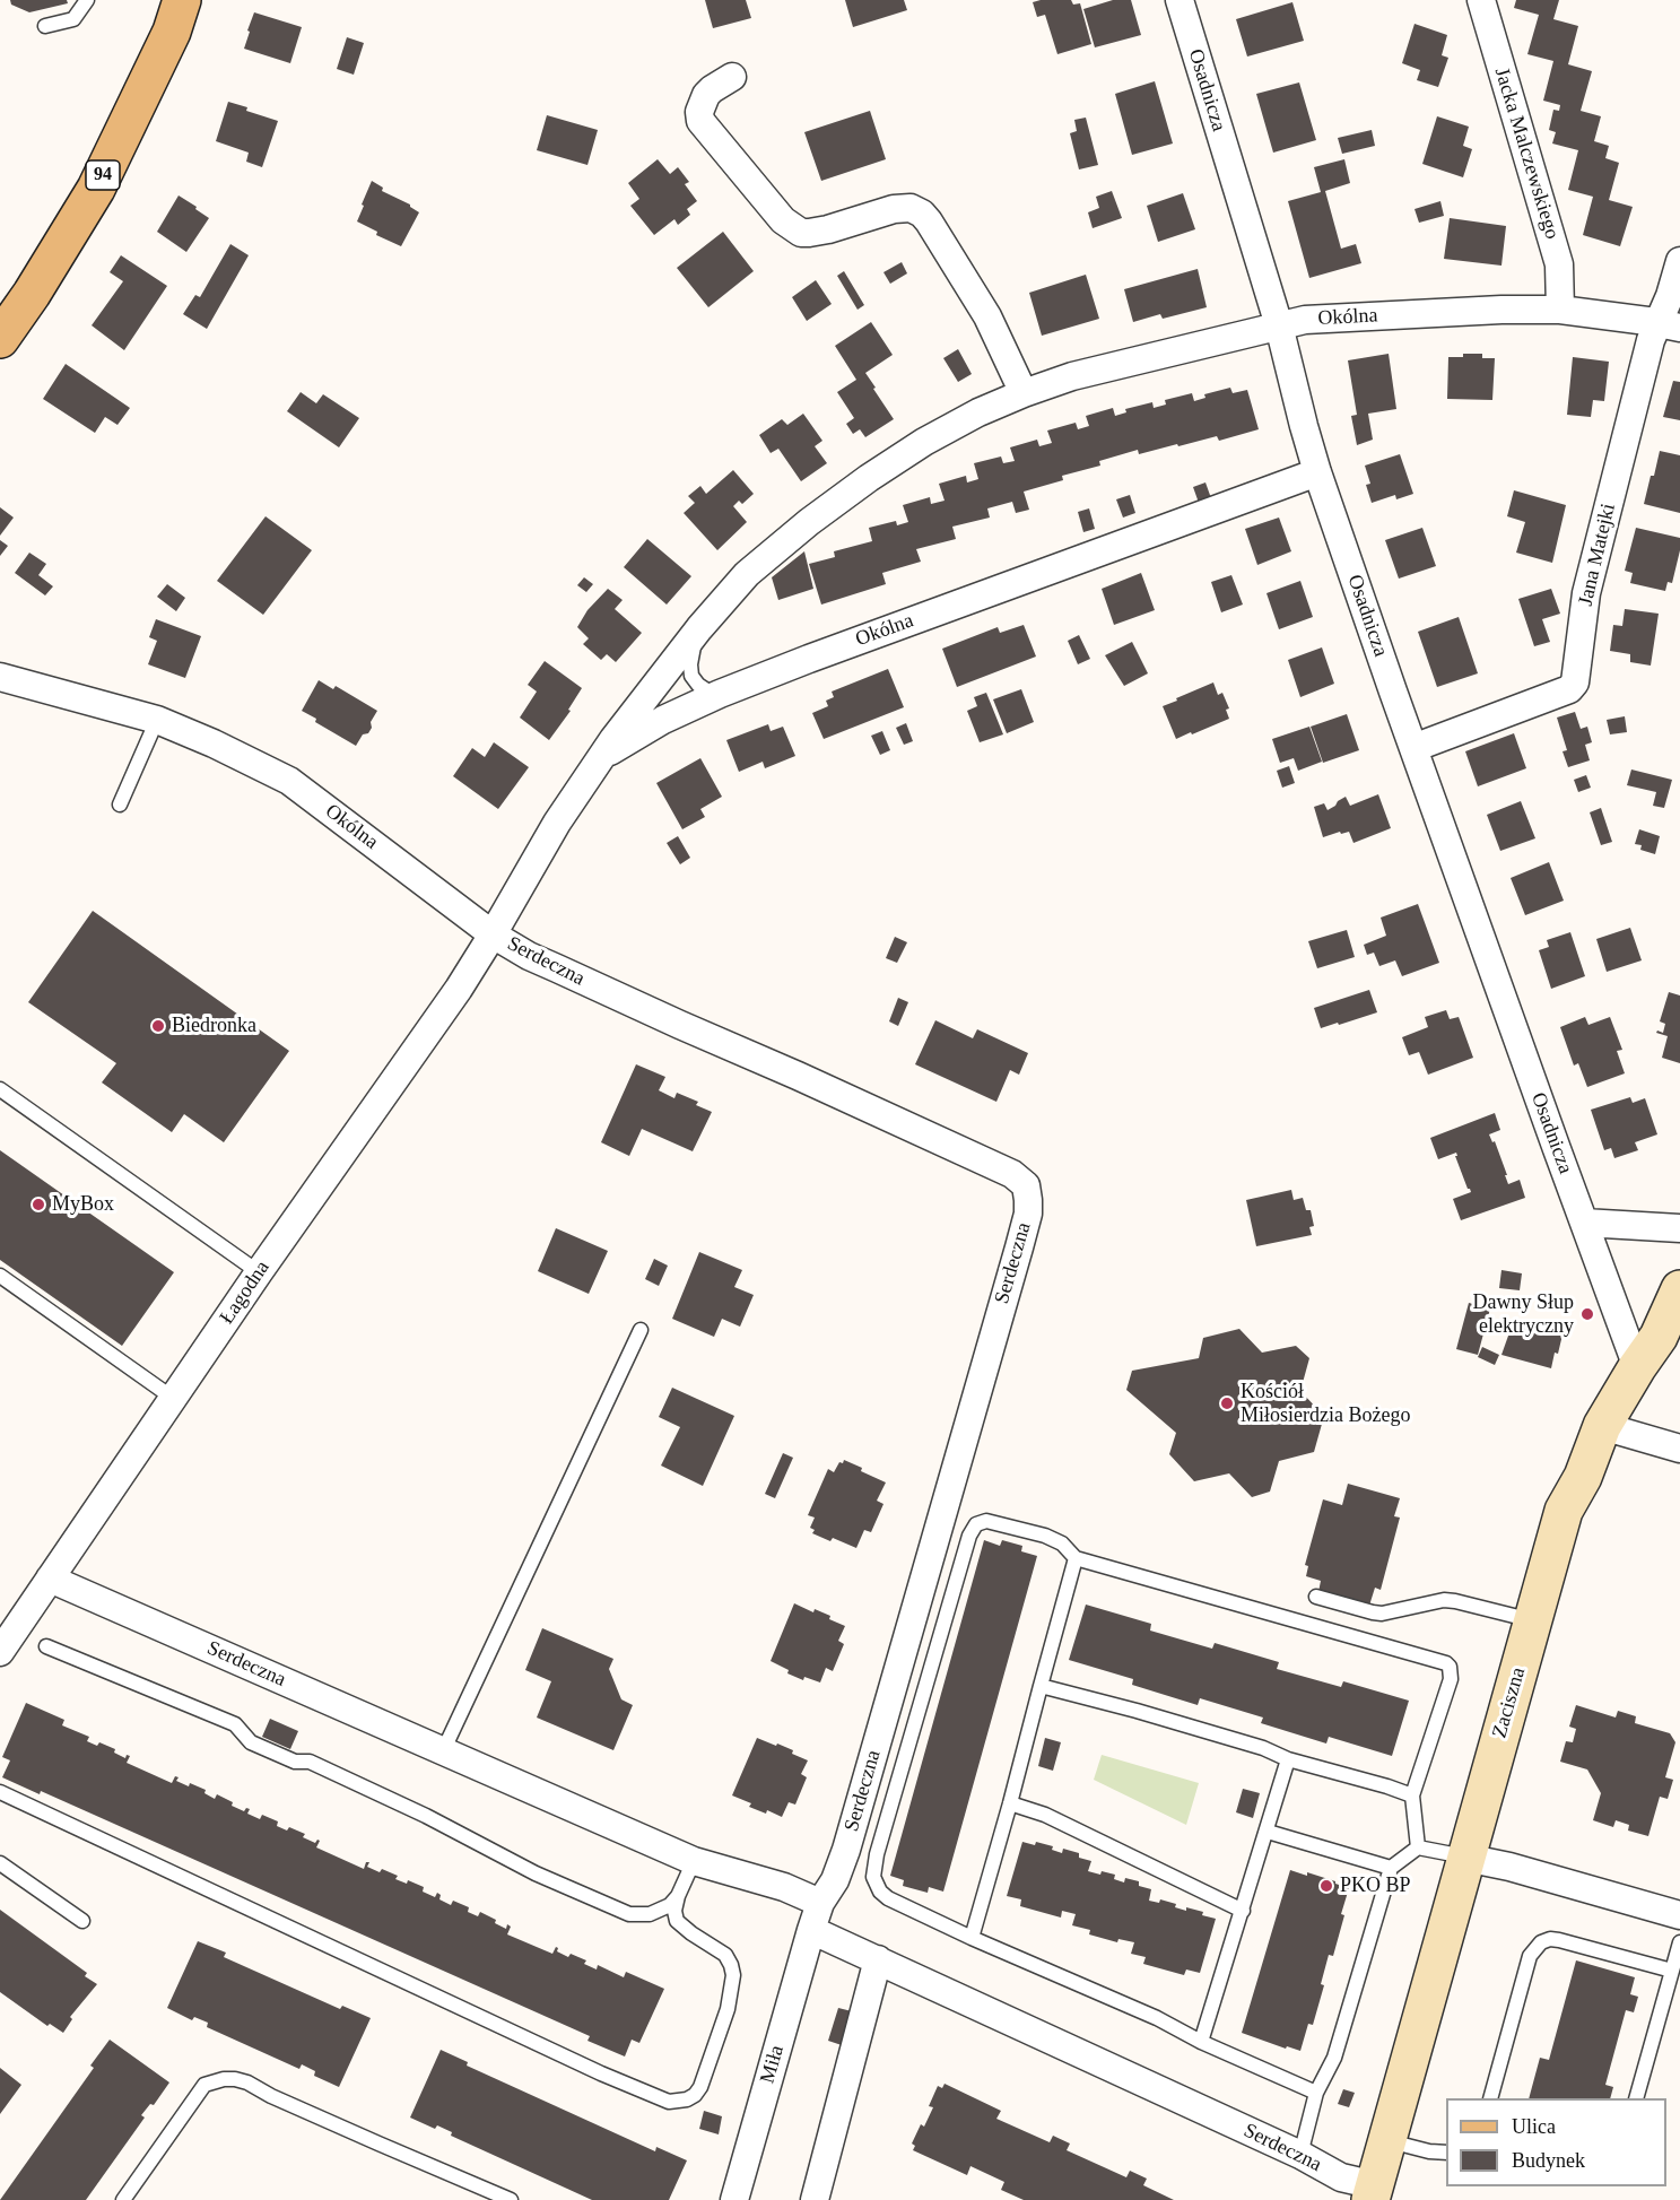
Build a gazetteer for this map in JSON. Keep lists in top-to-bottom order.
{
  "streets": {
    "main road": ["94"],
    "street": [
      "Osadnicza",
      "Jacka Malczewskiego",
      "Okólna",
      "Jana Matejki",
      "Serdeczna",
      "Łagodna",
      "Zaciszna",
      "Miła"
    ]
  },
  "crossings": [
    ["Osadnicza", "Okólna"],
    ["Osadnicza", "Jana Matejki"],
    ["Jacka Malczewskiego", "Okólna"],
    ["Okólna", "Jana Matejki"],
    ["Okólna", "Serdeczna"],
    ["Okólna", "Łagodna"],
    ["Serdeczna", "Łagodna"],
    ["Serdeczna", "Zaciszna"],
    ["Serdeczna", "Miła"]
  ],
  "places": [
    "Biedronka",
    "MyBox",
    "Dawny Słup elektryczny",
    "Kościół Miłosierdzia Bożego",
    "PKO BP"
  ],
  "legend": ["Ulica", "Budynek"]
}
